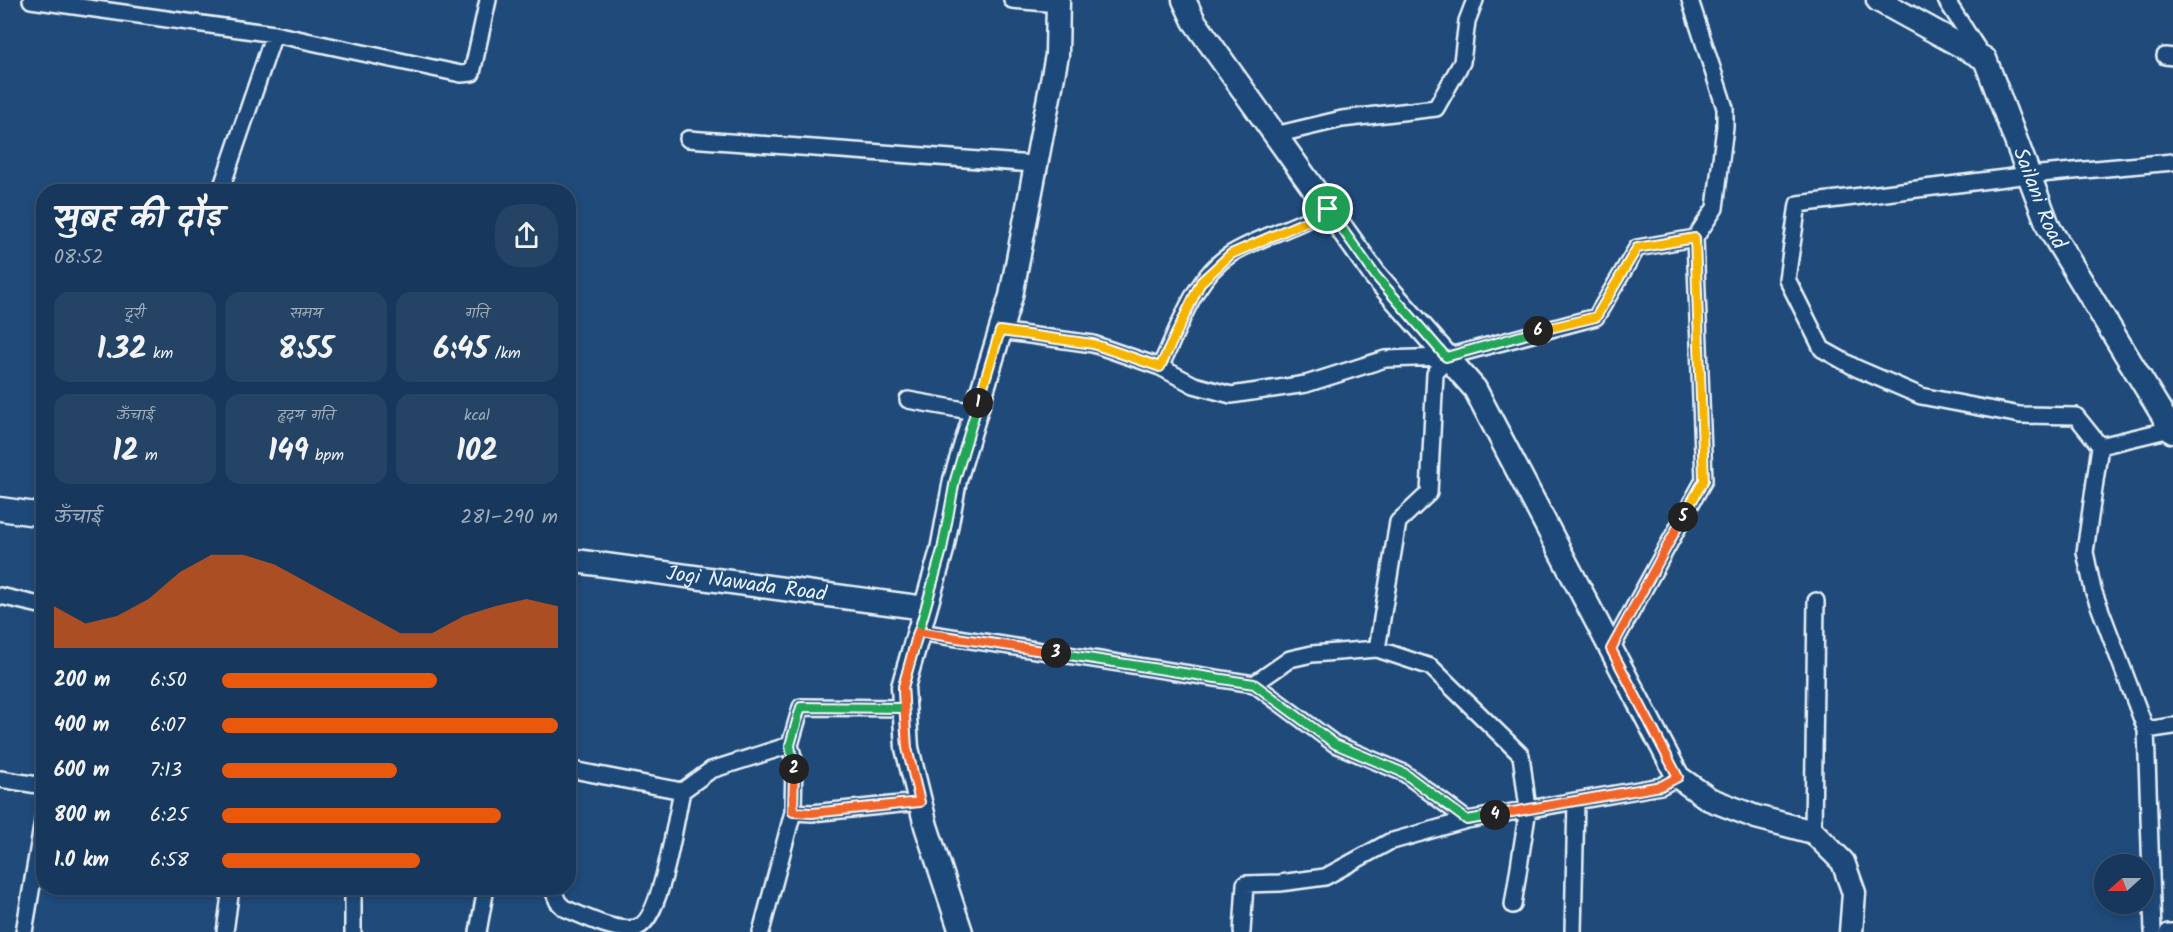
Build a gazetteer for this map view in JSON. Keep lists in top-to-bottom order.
{
  "streets": {
    "street": ["Sailani Road", "Jogi Nawada Road"]
  },
  "north": "left",
  "page": {
    "heading": ["सुबह की दौड़", "08:52"],
    "stats": [
      ["दूरी", "1.32 km"],
      ["समय", "8:55"],
      ["गति", "6:45 /km"],
      ["ऊँचाई", "12 m"],
      ["हृदय गति", "149 bpm"],
      ["kcal", "102"]
    ],
    "pins": [
      "6",
      "1",
      "5",
      "3",
      "2",
      "4"
    ],
    "chart": ["ऊँचाई", "281–290 m"],
    "list": [
      {
        "name": "200 m",
        "note": "6:50"
      },
      {
        "name": "400 m",
        "note": "6:07"
      },
      {
        "name": "600 m",
        "note": "7:13"
      },
      {
        "name": "800 m",
        "note": "6:25"
      },
      {
        "name": "1.0 km",
        "note": "6:58"
      }
    ]
  }
}
